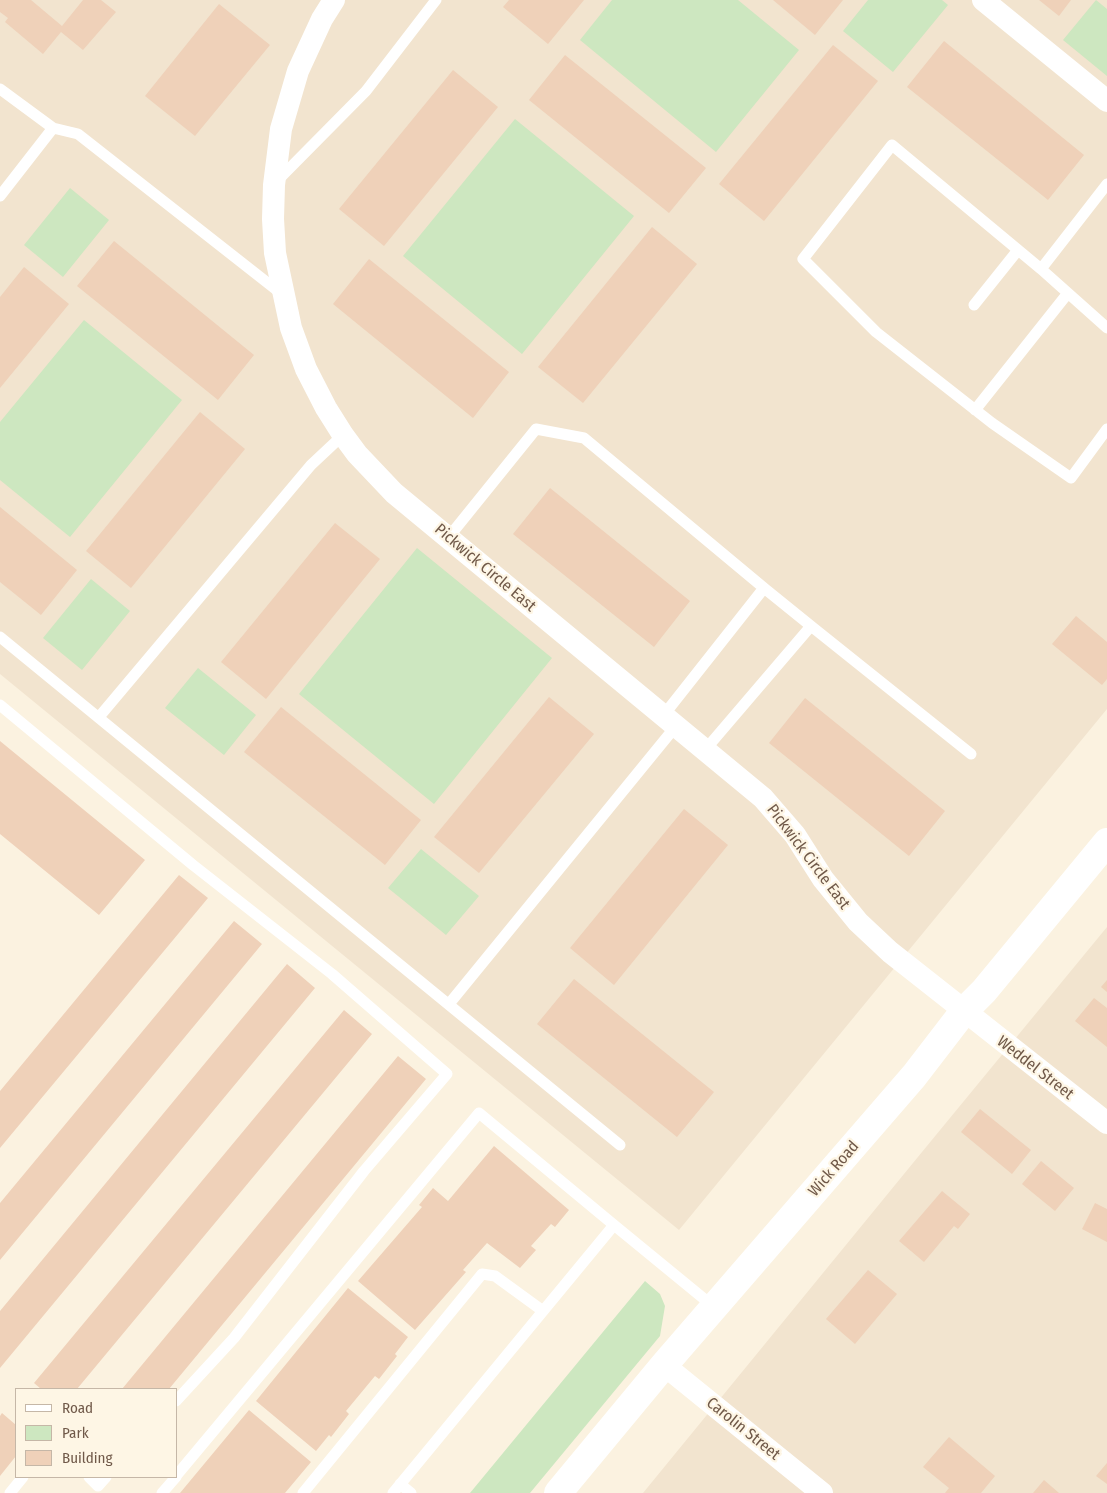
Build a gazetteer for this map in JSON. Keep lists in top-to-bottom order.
{
  "streets": {
    "street": [
      "Pickwick Circle East",
      "Weddel Street",
      "Wick Road",
      "Carolin Street"
    ]
  },
  "crossings": [
    ["Pickwick Circle East", "Weddel Street"],
    ["Pickwick Circle East", "Wick Road"],
    ["Weddel Street", "Wick Road"],
    ["Wick Road", "Carolin Street"]
  ],
  "legend": ["Road", "Park", "Building"]
}
